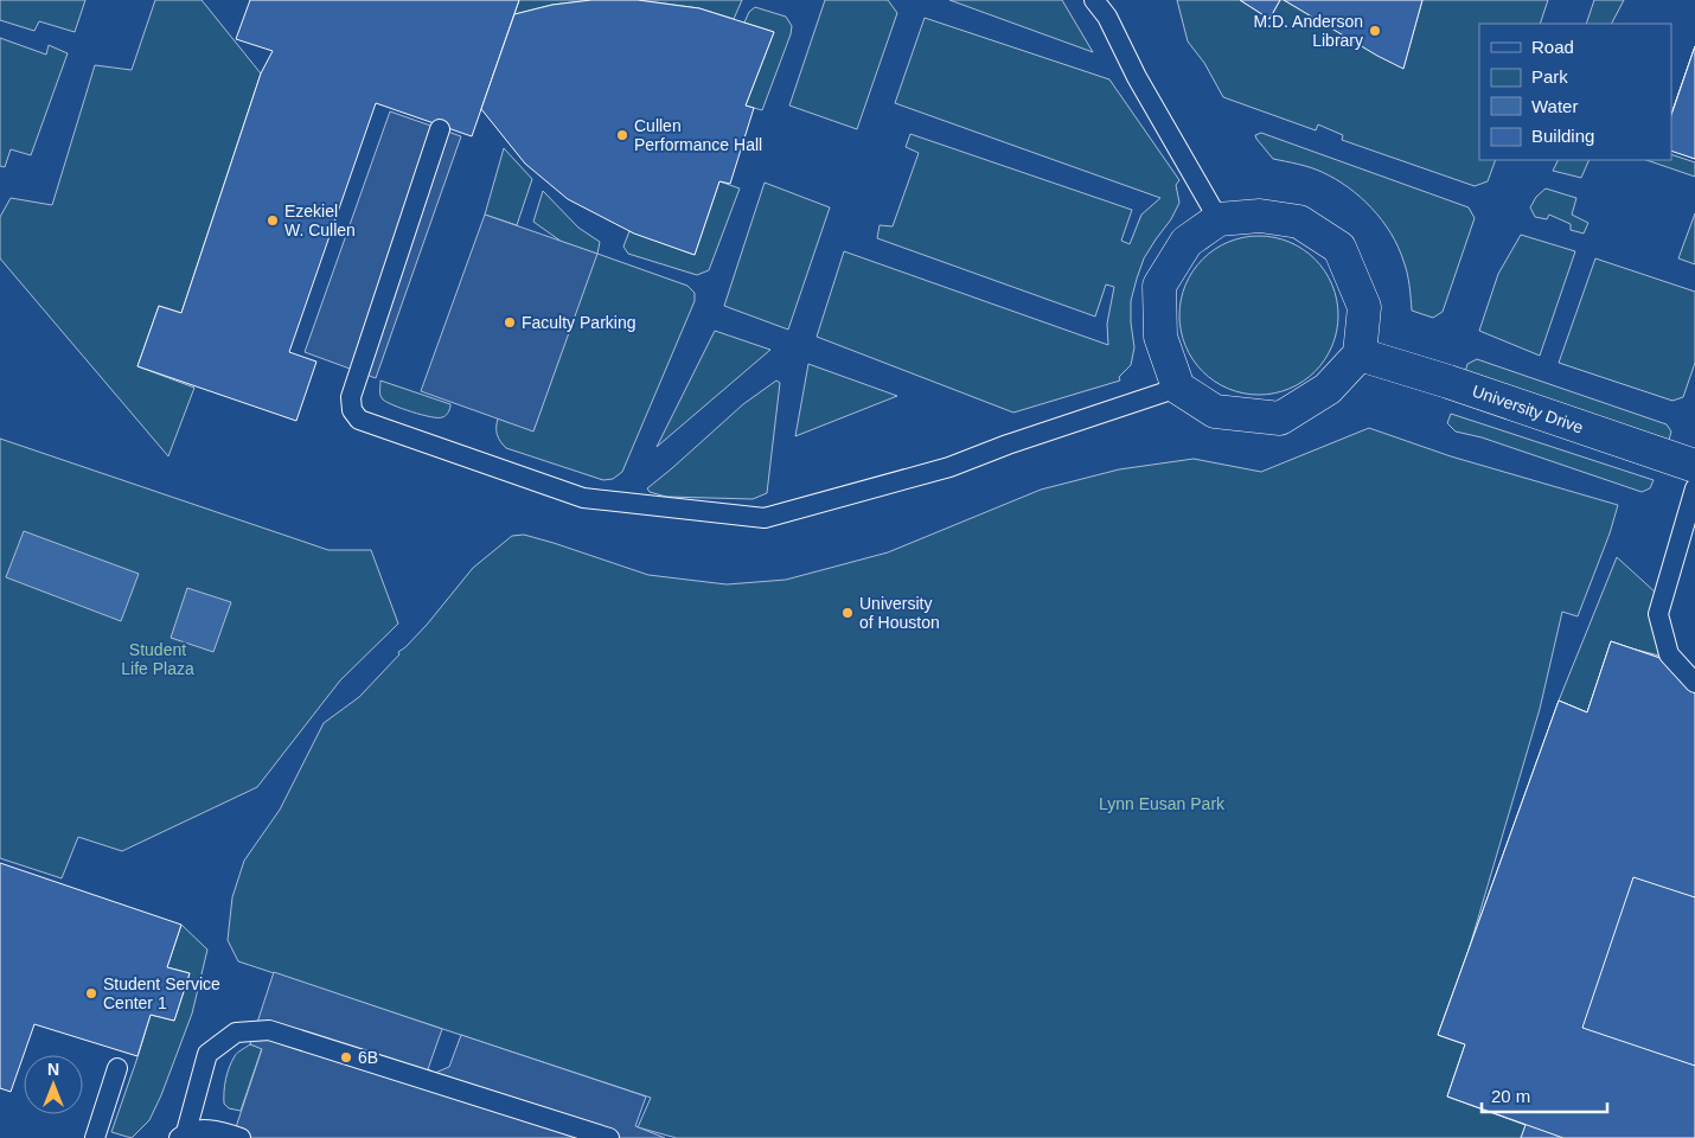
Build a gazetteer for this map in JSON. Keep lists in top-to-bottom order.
{
  "streets": {
    "street": ["University Drive"]
  },
  "parks": ["Student Life Plaza", "Lynn Eusan Park"],
  "places": [
    "M.D. Anderson Library",
    "Cullen Performance Hall",
    "Ezekiel W. Cullen",
    "Faculty Parking",
    "University of Houston",
    "Student Service Center 1",
    "6B"
  ],
  "legend": [
    "Road",
    "Park",
    "Water",
    "Building"
  ],
  "scale_bar": "20 m",
  "north": "top"
}
